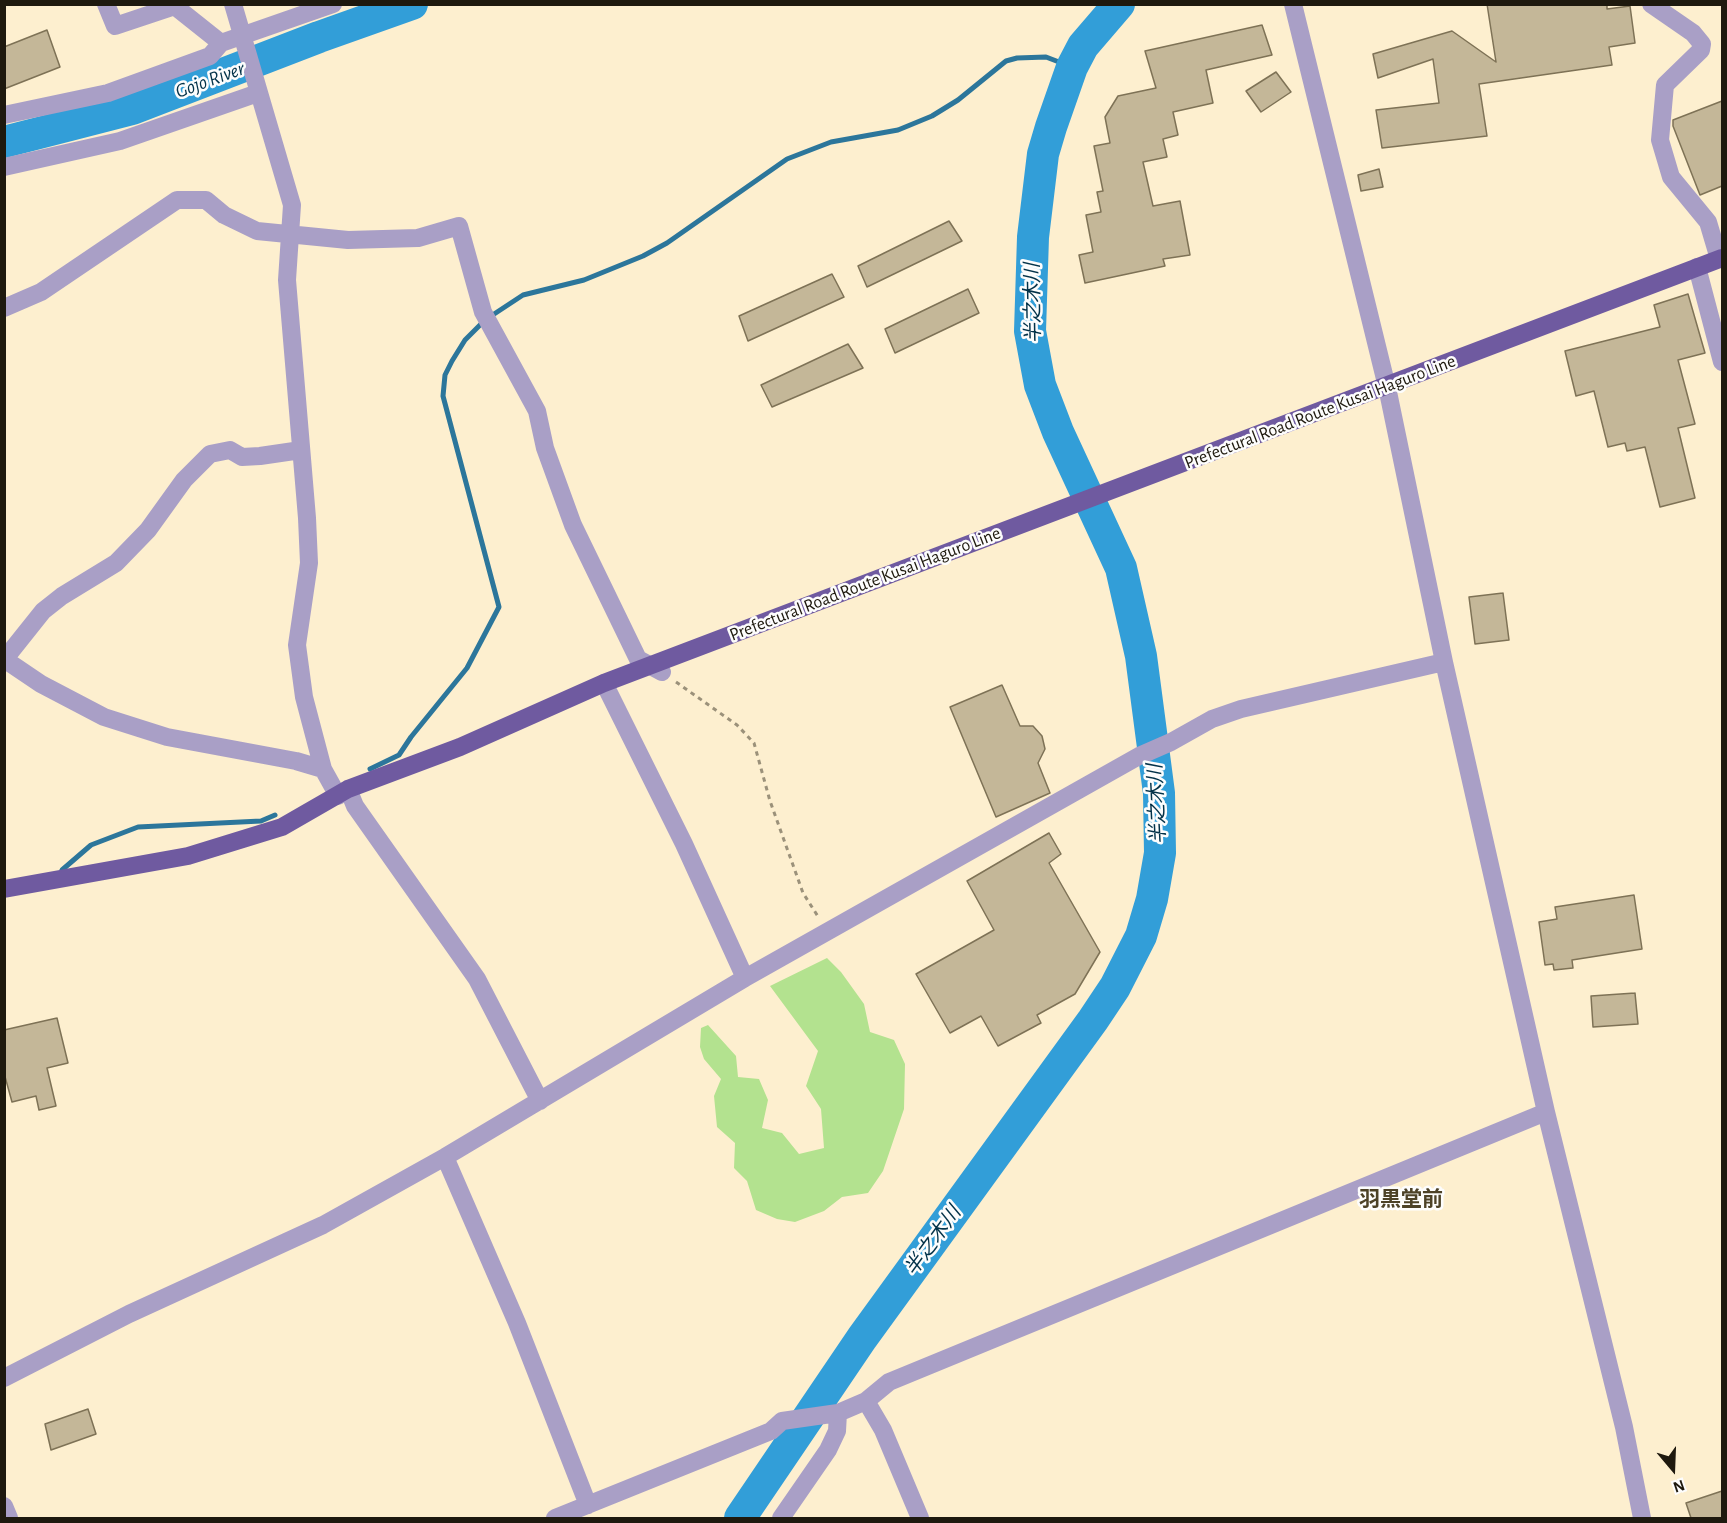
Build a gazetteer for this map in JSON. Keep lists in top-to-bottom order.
{
  "streets": {
    "main road": ["Prefectural Road Route Kusai Haguro Line"]
  },
  "districts": ["羽黒堂前"],
  "water": ["Gojo River", "半之木川"],
  "north": "bottom"
}
